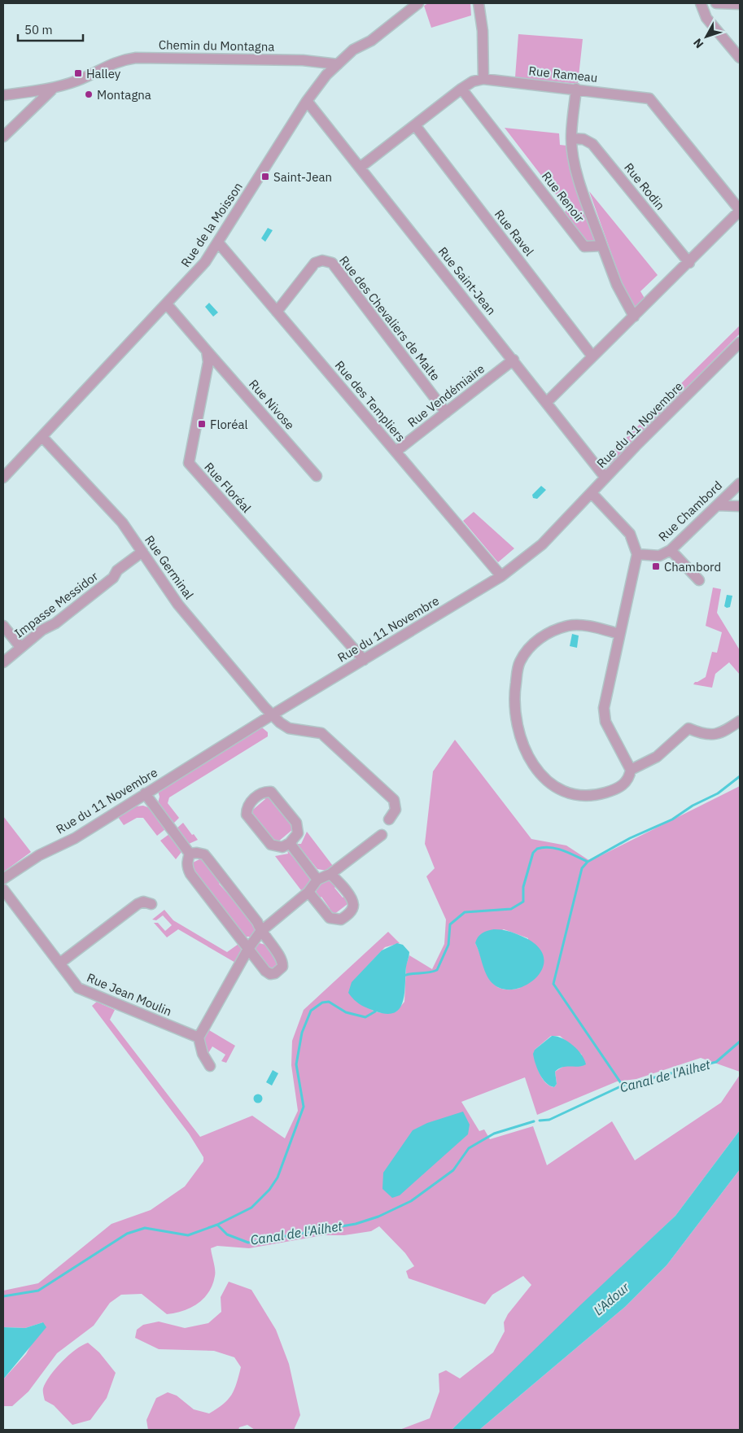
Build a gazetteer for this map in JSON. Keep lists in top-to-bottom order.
{
  "streets": {
    "street": [
      "Chemin du Montagna",
      "Rue Rameau",
      "Rue Rodin",
      "Rue Renoir",
      "Rue de la Moisson",
      "Rue Ravel",
      "Rue Saint-Jean",
      "Rue des Chevaliers de Malte",
      "Rue Vendémiaire",
      "Rue des Templiers",
      "Rue Nivose",
      "Rue du 11 Novembre",
      "Rue Floréal",
      "Rue Chambord",
      "Rue Germinal",
      "Impasse Messidor",
      "Rue Jean Moulin"
    ]
  },
  "crossings": [
    ["Chemin du Montagna", "Rue de la Moisson"],
    ["Rue Rameau", "Rue Rodin"],
    ["Rue Rameau", "Rue Renoir"],
    ["Rue Rameau", "Rue Ravel"],
    ["Rue Rameau", "Rue Saint-Jean"],
    ["Rue de la Moisson", "Rue Saint-Jean"],
    ["Rue de la Moisson", "Rue des Templiers"],
    ["Rue de la Moisson", "Rue Germinal"],
    ["Rue Saint-Jean", "Rue Vendémiaire"],
    ["Rue Saint-Jean", "Rue du 11 Novembre"],
    ["Rue des Chevaliers de Malte", "Rue Vendémiaire"],
    ["Rue des Chevaliers de Malte", "Rue des Templiers"],
    ["Rue Vendémiaire", "Rue des Templiers"],
    ["Rue des Templiers", "Rue du 11 Novembre"],
    ["Rue Nivose", "Rue Floréal"],
    ["Rue du 11 Novembre", "Rue Floréal"],
    ["Rue du 11 Novembre", "Rue Germinal"],
    ["Rue Germinal", "Impasse Messidor"]
  ],
  "water": ["Canal de l'Ailhet", "L'Adour"],
  "places": {
    "transit": [
      "Halley",
      "Saint-Jean",
      "Floréal",
      "Chambord"
    ],
    "other": ["Montagna"]
  },
  "scale_bar": "50 m",
  "north": "bottom left"
}
